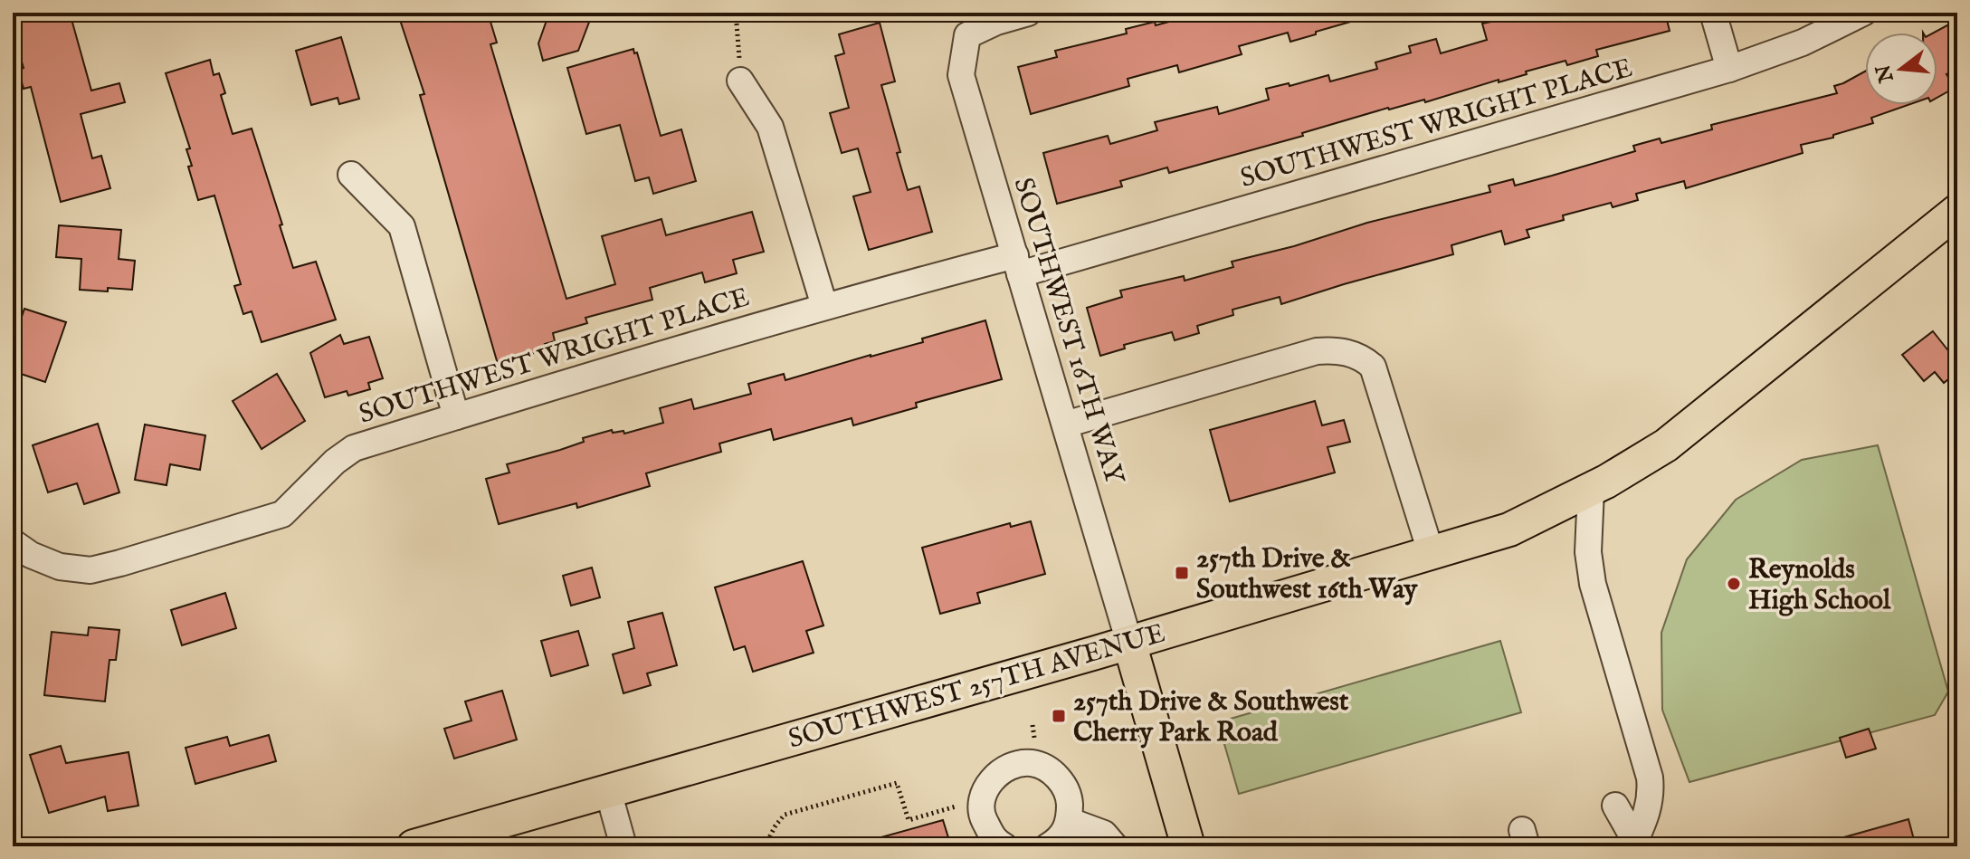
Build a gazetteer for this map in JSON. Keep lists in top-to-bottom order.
{
  "streets": {
    "main road": ["SOUTHWEST 257TH AVENUE"],
    "street": ["SOUTHWEST WRIGHT PLACE", "SOUTHWEST 16TH WAY"]
  },
  "crossings": [
    ["SOUTHWEST WRIGHT PLACE", "SOUTHWEST 16TH WAY"],
    ["SOUTHWEST 16TH WAY", "SOUTHWEST 257TH AVENUE"]
  ],
  "places": {
    "transit": ["257th Drive & Southwest 16th Way", "257th Drive & Southwest Cherry Park Road"],
    "other": ["Reynolds High School"]
  },
  "north": "left"
}
